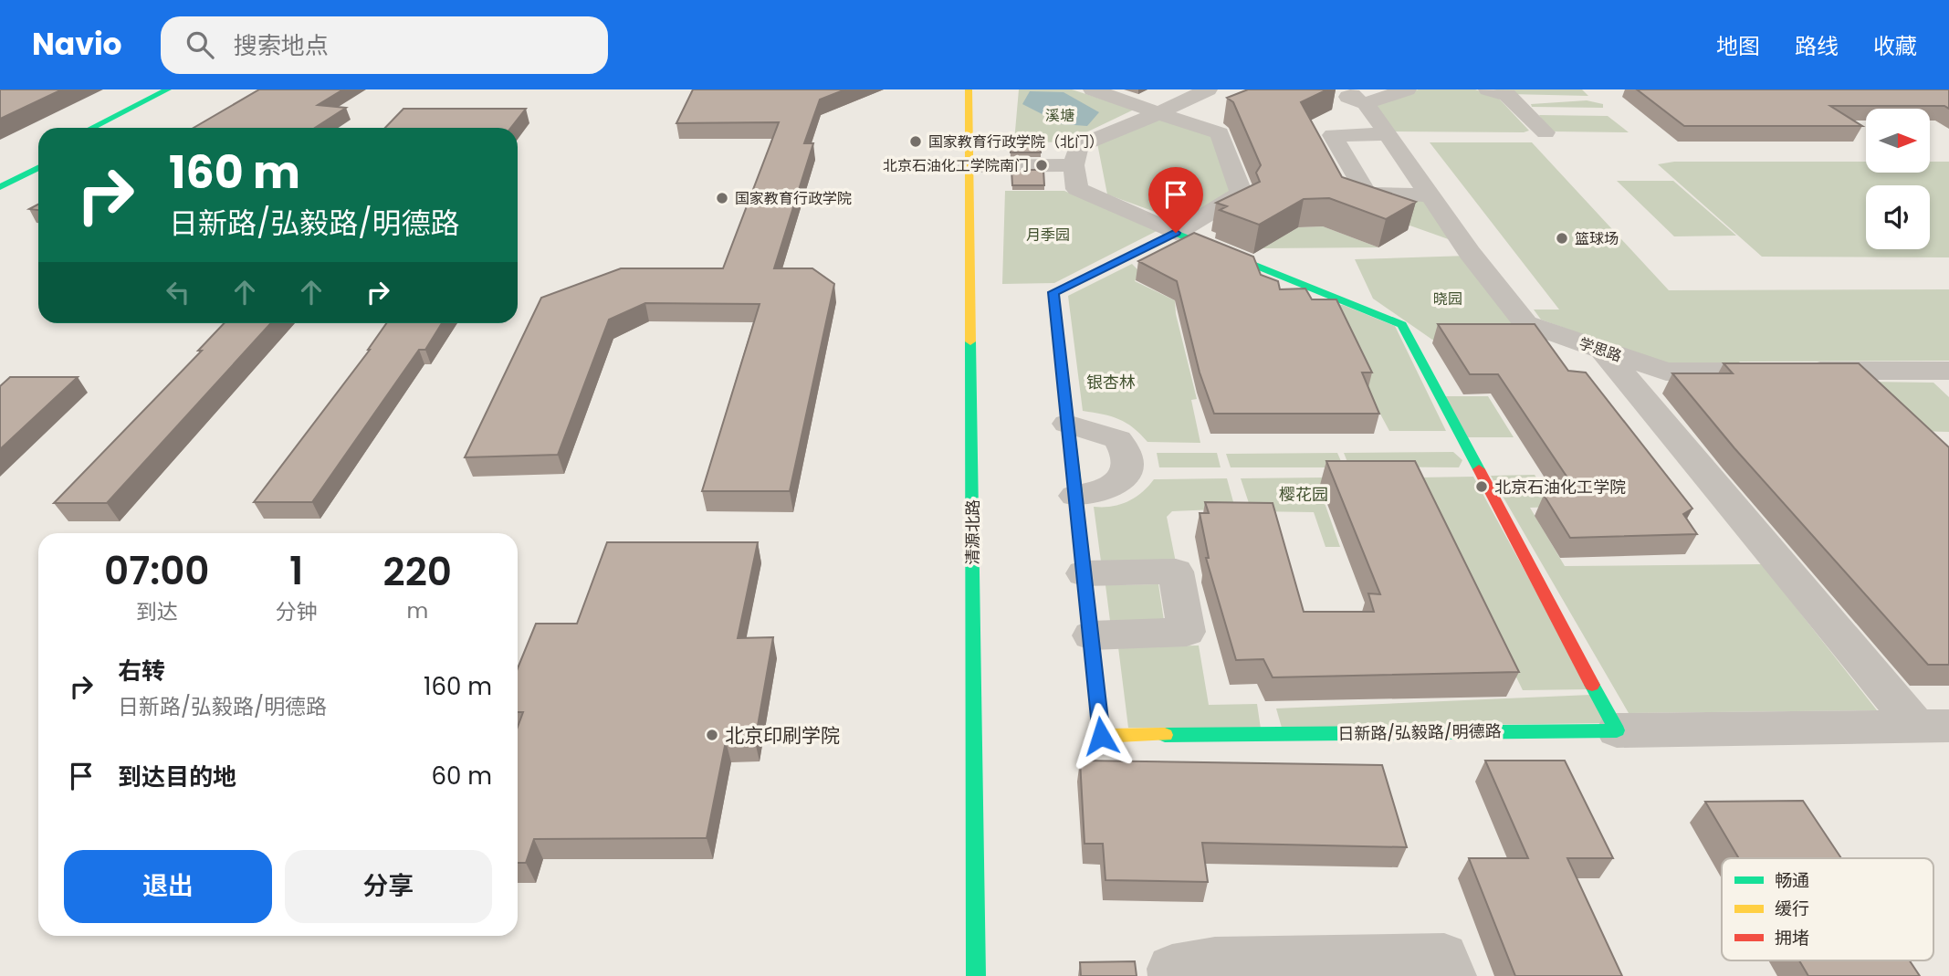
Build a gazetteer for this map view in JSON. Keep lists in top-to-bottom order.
{
  "streets": {
    "street": ["学思路", "清源北路", "日新路/弘毅路/明德路"]
  },
  "parks": [
    "溪塘",
    "月季园",
    "晓园",
    "银杏林",
    "樱花园"
  ],
  "places": [
    "国家教育行政学院（北门）",
    "北京石油化工学院南门",
    "国家教育行政学院",
    "篮球场",
    "北京石油化工学院",
    "北京印刷学院"
  ],
  "legend": ["畅通", "缓行", "拥堵"],
  "north": "right",
  "page": {
    "header": "Navio",
    "search": "搜索地点",
    "nav": ["地图", "路线", "收藏"],
    "turn": ["160 m", "日新路/弘毅路/明德路"],
    "eta": [
      "07:00",
      "到达",
      "1",
      "分钟",
      "220",
      "m"
    ],
    "list": [
      {
        "name": "右转",
        "note": "日新路/弘毅路/明德路",
        "value": "160 m"
      },
      {
        "name": "到达目的地",
        "value": "60 m"
      }
    ],
    "buttons": ["退出", "分享"]
  }
}
